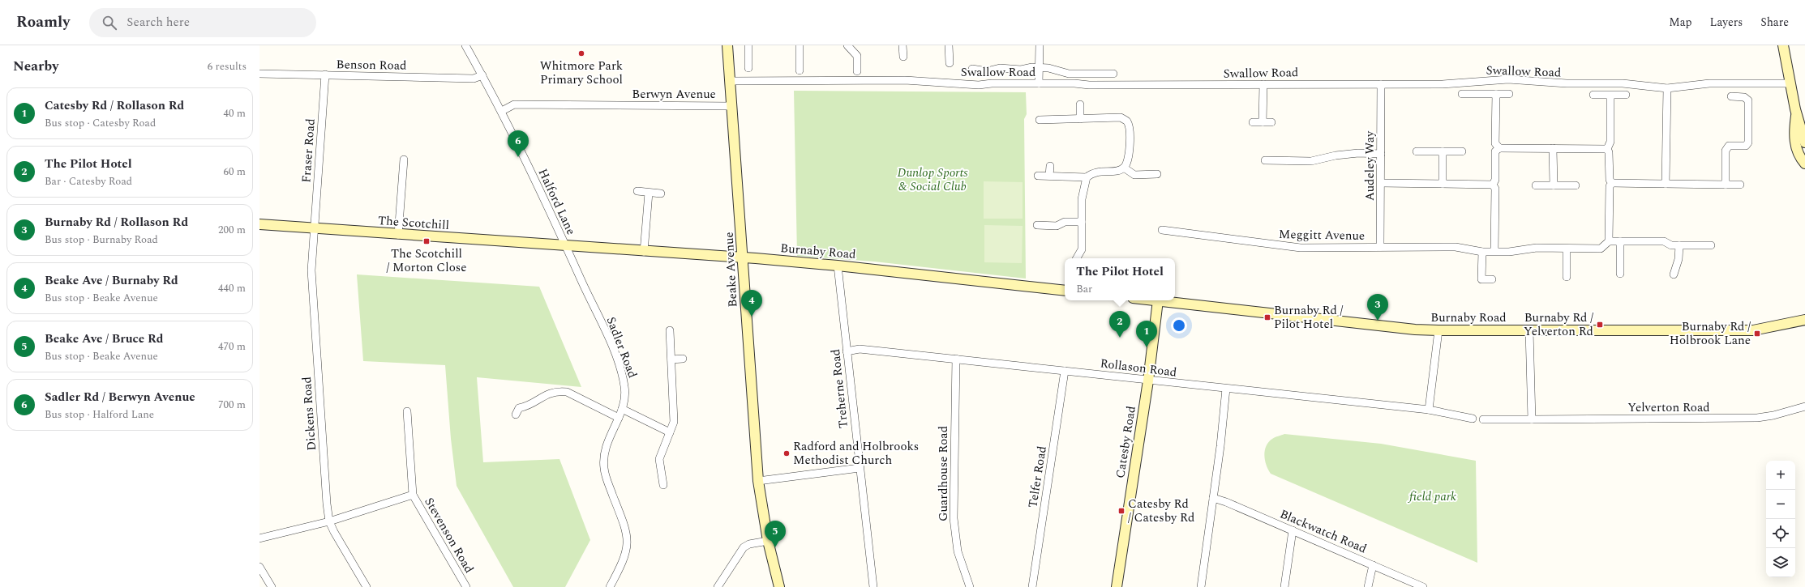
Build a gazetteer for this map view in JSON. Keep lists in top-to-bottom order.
{
  "streets": {
    "street": [
      "Benson Road",
      "Swallow Road",
      "Berwyn Avenue",
      "Fraser Road",
      "Audeley Way",
      "Halford Lane",
      "The Scotchill",
      "Meggitt Avenue",
      "Burnaby Road",
      "Beake Avenue",
      "Sadler Road",
      "Rollason Road",
      "Treherne Road",
      "Yelverton Road",
      "Dickens Road",
      "Catesby Road",
      "Guardhouse Road",
      "Telfer Road",
      "Blackwatch Road",
      "Stevenson Road"
    ]
  },
  "crossings": [
    ["Benson Road", "Fraser Road"],
    ["Benson Road", "Halford Lane"],
    ["Swallow Road", "Audeley Way"],
    ["Swallow Road", "Beake Avenue"],
    ["Berwyn Avenue", "Halford Lane"],
    ["Berwyn Avenue", "Beake Avenue"],
    ["Fraser Road", "The Scotchill"],
    ["Fraser Road", "Dickens Road"],
    ["Audeley Way", "Meggitt Avenue"],
    ["Halford Lane", "The Scotchill"],
    ["Halford Lane", "Burnaby Road"],
    ["Halford Lane", "Sadler Road"],
    ["The Scotchill", "Burnaby Road"],
    ["The Scotchill", "Sadler Road"],
    ["The Scotchill", "Dickens Road"],
    ["Burnaby Road", "Beake Avenue"],
    ["Burnaby Road", "Sadler Road"],
    ["Burnaby Road", "Treherne Road"],
    ["Burnaby Road", "Catesby Road"],
    ["Rollason Road", "Treherne Road"],
    ["Rollason Road", "Catesby Road"],
    ["Rollason Road", "Guardhouse Road"],
    ["Rollason Road", "Telfer Road"],
    ["Dickens Road", "Stevenson Road"]
  ],
  "parks": ["Dunlop Sports & Social Club", "field park"],
  "places": {
    "other": ["Whitmore Park Primary School", "Radford and Holbrooks Methodist Church"],
    "transit": [
      "The Scotchill / Morton Close",
      "Burnaby Rd / Pilot Hotel",
      "Burnaby Rd / Yelverton Rd",
      "Burnaby Rd / Holbrook Lane",
      "Catesby Rd / Catesby Rd"
    ]
  },
  "page": {
    "header": "Roamly",
    "search": "Search here",
    "nav": ["Map", "Layers", "Share"],
    "heading": ["Nearby", "6 results"],
    "list": [
      {
        "mark": "1",
        "name": "Catesby Rd / Rollason Rd",
        "note": "Bus stop · Catesby Road",
        "value": "40 m"
      },
      {
        "mark": "2",
        "name": "The Pilot Hotel",
        "note": "Bar · Catesby Road",
        "value": "60 m"
      },
      {
        "mark": "3",
        "name": "Burnaby Rd / Rollason Rd",
        "note": "Bus stop · Burnaby Road",
        "value": "200 m"
      },
      {
        "mark": "4",
        "name": "Beake Ave / Burnaby Rd",
        "note": "Bus stop · Beake Avenue",
        "value": "440 m"
      },
      {
        "mark": "5",
        "name": "Beake Ave / Bruce Rd",
        "note": "Bus stop · Beake Avenue",
        "value": "470 m"
      },
      {
        "mark": "6",
        "name": "Sadler Rd / Berwyn Avenue",
        "note": "Bus stop · Halford Lane",
        "value": "700 m"
      }
    ],
    "pins": [
      "6",
      "4",
      "3",
      "2",
      "1",
      "5"
    ],
    "popup": ["The Pilot Hotel", "Bar"],
    "map_buttons": ["+", "−"]
  }
}
